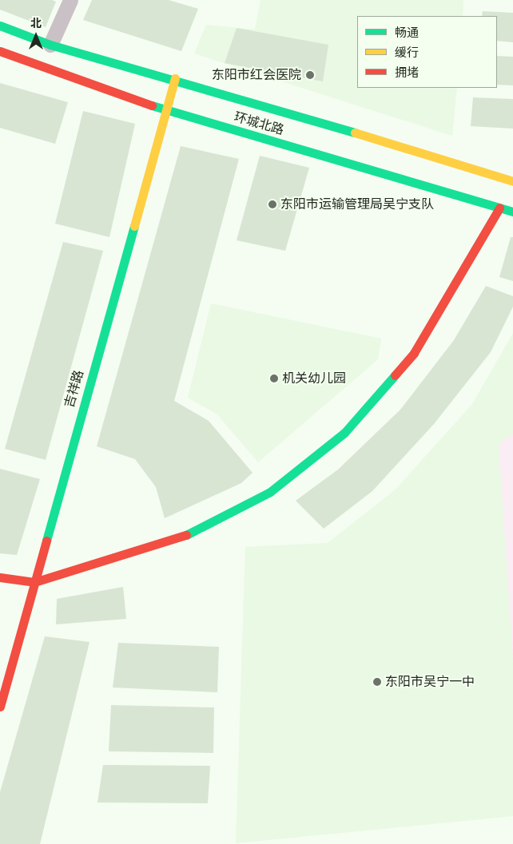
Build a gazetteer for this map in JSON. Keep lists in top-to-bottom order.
{
  "streets": {
    "street": ["环城北路", "吉祥路"]
  },
  "crossings": [
    ["环城北路", "吉祥路"]
  ],
  "places": [
    "东阳市红会医院",
    "东阳市运输管理局吴宁支队",
    "机关幼儿园",
    "东阳市吴宁一中"
  ],
  "legend": ["畅通", "缓行", "拥堵"],
  "north": "top"
}
